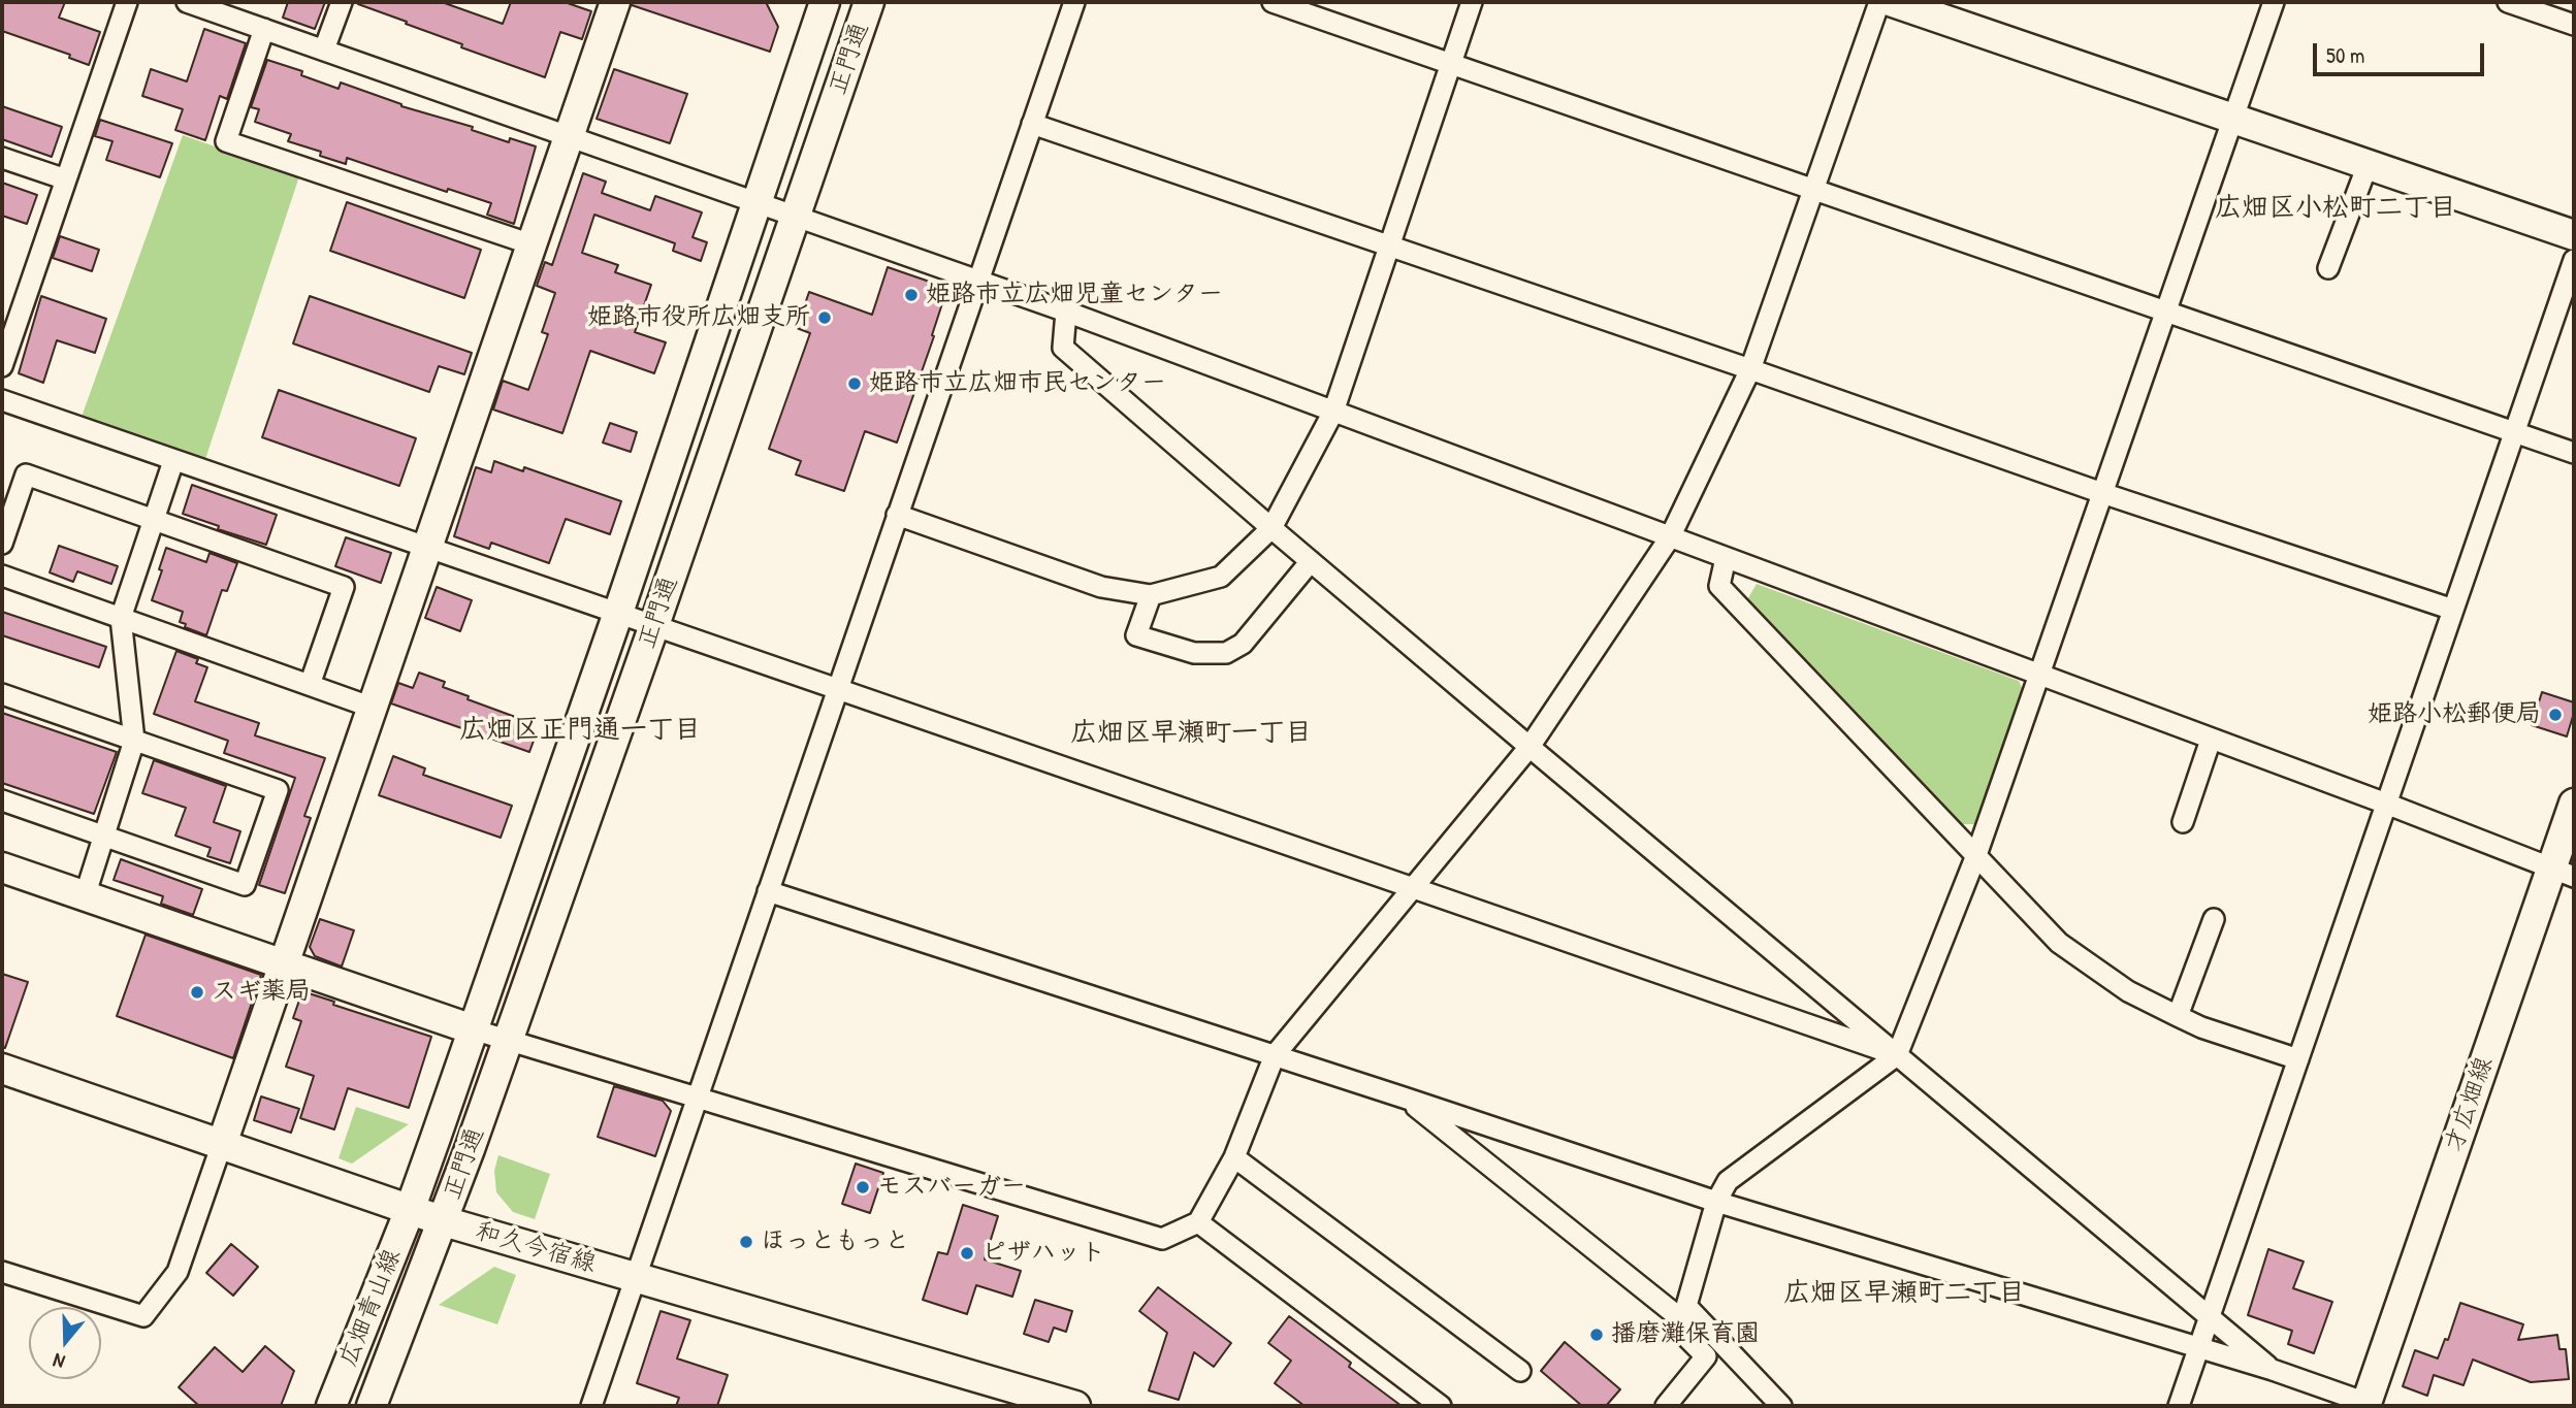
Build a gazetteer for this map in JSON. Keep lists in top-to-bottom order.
{
  "streets": {
    "street": [
      "正門通",
      "才広畑線",
      "和久今宿線",
      "広畑青山線"
    ]
  },
  "crossings": [
    ["正門通", "和久今宿線"],
    ["正門通", "広畑青山線"],
    ["和久今宿線", "広畑青山線"]
  ],
  "districts": [
    "広畑区小松町二丁目",
    "広畑区正門通一丁目",
    "広畑区早瀬町一丁目",
    "広畑区早瀬町二丁目"
  ],
  "places": [
    "姫路市立広畑児童センター",
    "姫路市役所広畑支所",
    "姫路市立広畑市民センター",
    "姫路小松郵便局",
    "スギ薬局",
    "モスバーガー",
    "ほっともっと",
    "ピザハット",
    "播磨灘保育園"
  ],
  "scale_bar": "50 m",
  "north": "bottom"
}
